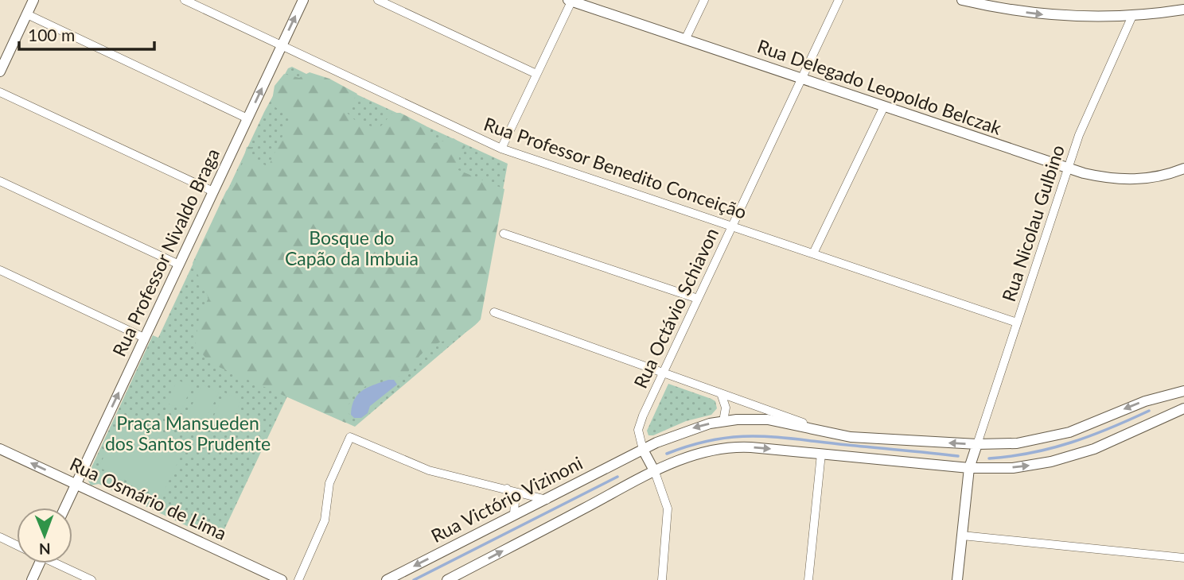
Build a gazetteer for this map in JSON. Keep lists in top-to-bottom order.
{
  "streets": {
    "street": [
      "Rua Delegado Leopoldo Belczak",
      "Rua Professor Benedito Conceição",
      "Rua Nicolau Gulbino",
      "Rua Professor Nivaldo Braga",
      "Rua Octávio Schiavon",
      "Rua Osmário de Lima",
      "Rua Victório Vizinoni"
    ]
  },
  "crossings": [
    ["Rua Delegado Leopoldo Belczak", "Rua Nicolau Gulbino"],
    ["Rua Delegado Leopoldo Belczak", "Rua Octávio Schiavon"],
    ["Rua Professor Benedito Conceição", "Rua Nicolau Gulbino"],
    ["Rua Professor Benedito Conceição", "Rua Professor Nivaldo Braga"],
    ["Rua Professor Benedito Conceição", "Rua Octávio Schiavon"],
    ["Rua Nicolau Gulbino", "Rua Victório Vizinoni"],
    ["Rua Professor Nivaldo Braga", "Rua Osmário de Lima"],
    ["Rua Octávio Schiavon", "Rua Victório Vizinoni"]
  ],
  "one_way": ["Rua Professor Nivaldo Braga"],
  "parks": ["Bosque do Capão da Imbuia", "Praça Mansueden dos Santos Prudente"],
  "scale_bar": "100 m",
  "north": "bottom"
}
